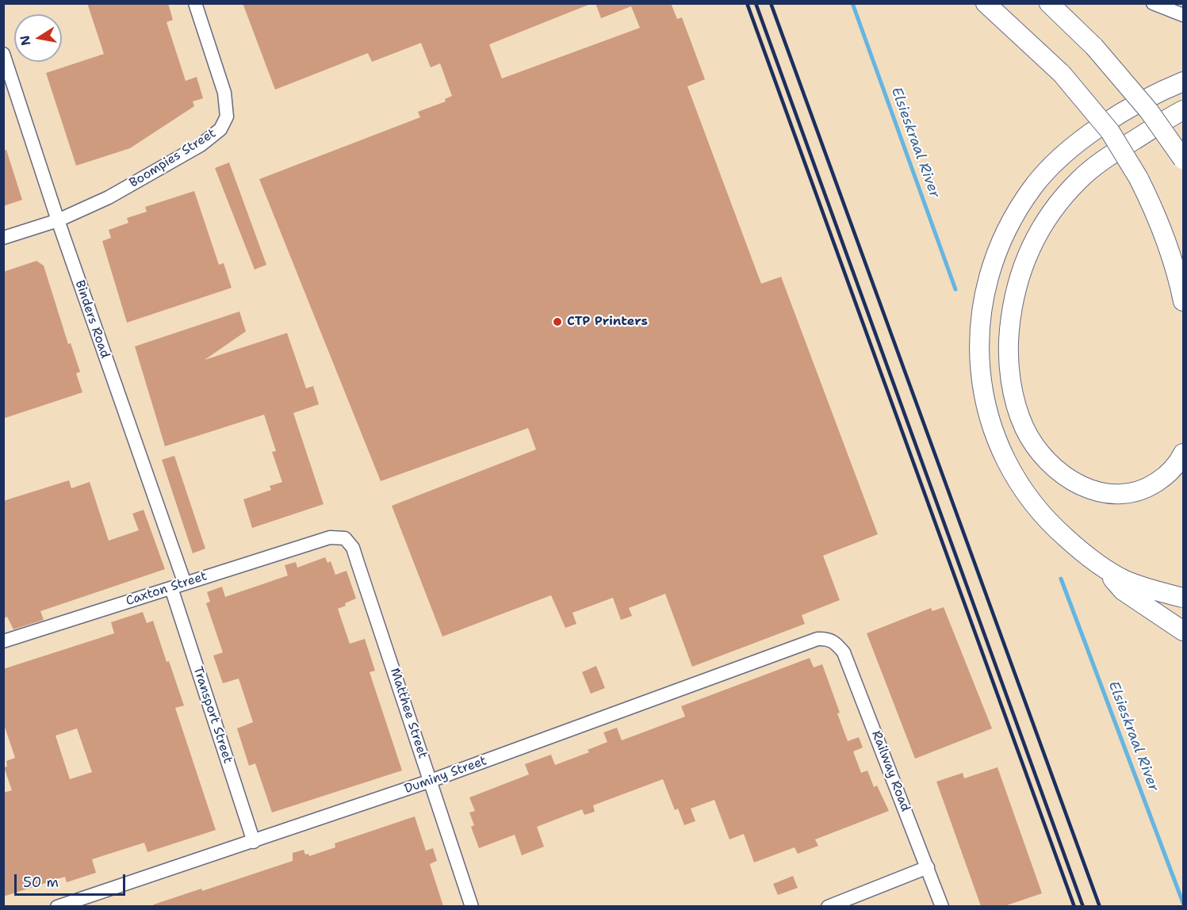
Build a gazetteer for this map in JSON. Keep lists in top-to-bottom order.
{
  "streets": {
    "street": [
      "Boompies Street",
      "Binders Road",
      "Caxton Street",
      "Matthee Street",
      "Transport Street",
      "Railway Road",
      "Duminy Street"
    ]
  },
  "crossings": [
    ["Boompies Street", "Binders Road"],
    ["Binders Road", "Caxton Street"],
    ["Caxton Street", "Matthee Street"],
    ["Caxton Street", "Transport Street"],
    ["Matthee Street", "Duminy Street"],
    ["Transport Street", "Duminy Street"],
    ["Railway Road", "Duminy Street"]
  ],
  "water": ["Elsieskraal River"],
  "places": ["CTP Printers"],
  "scale_bar": "50 m",
  "north": "left"
}
